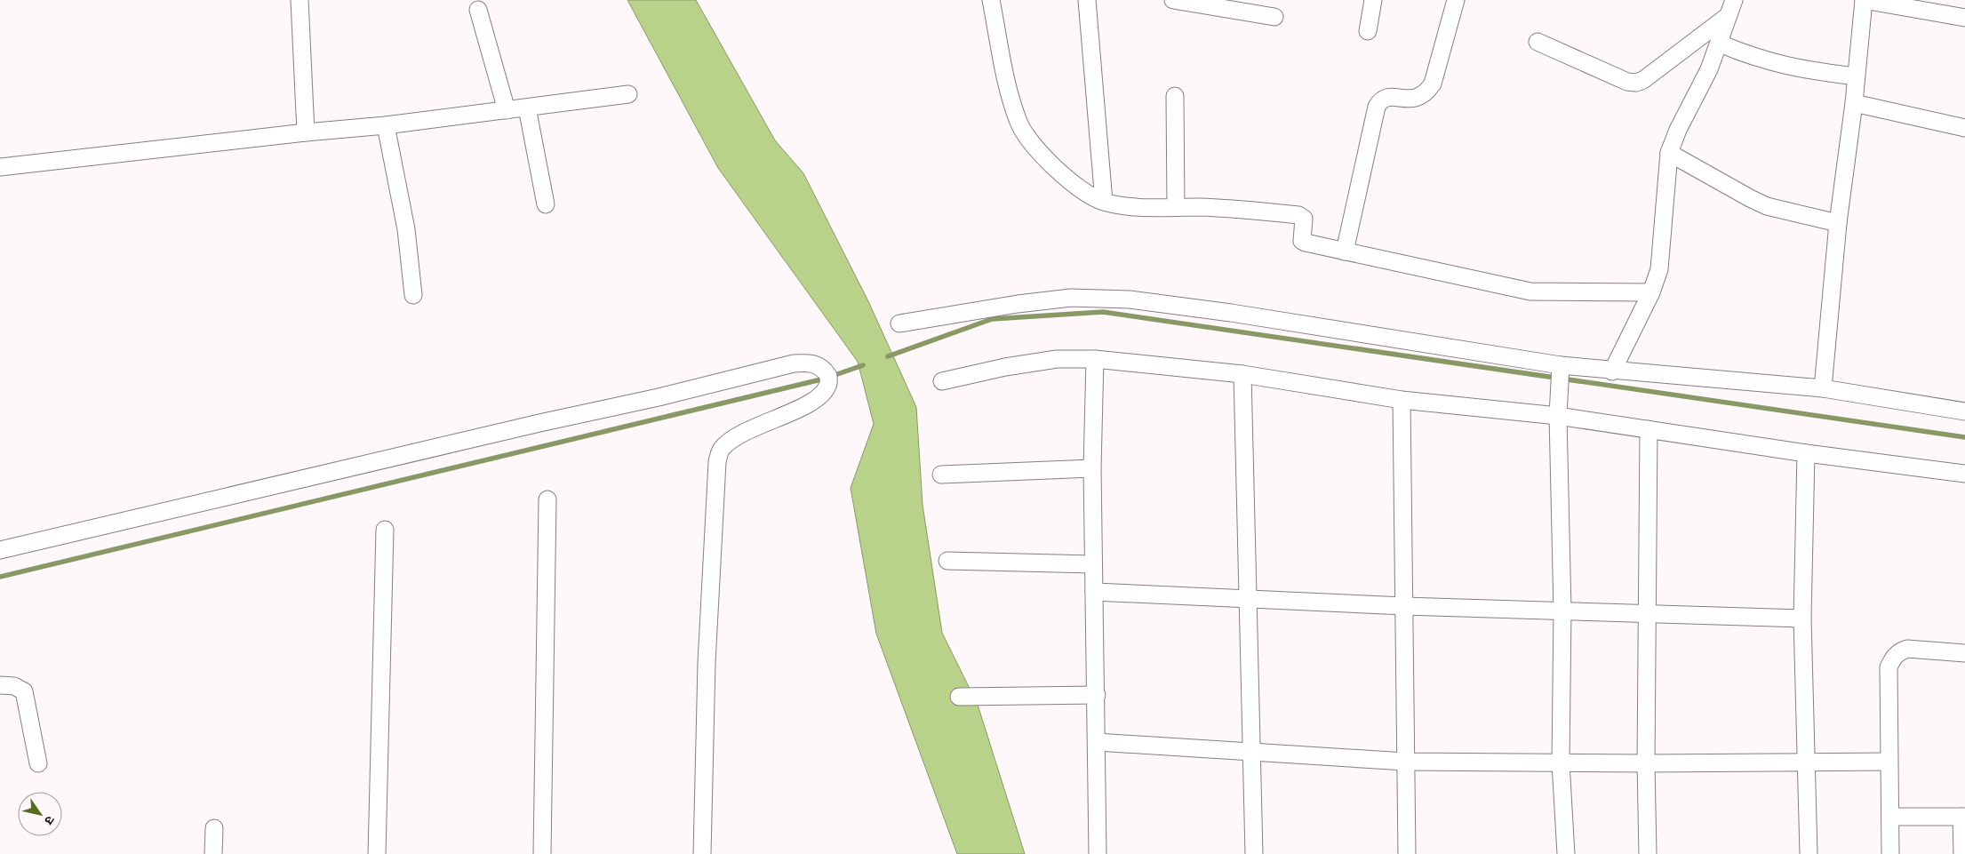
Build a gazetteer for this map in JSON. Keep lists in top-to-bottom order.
{
  "north": "bottom right"
}
